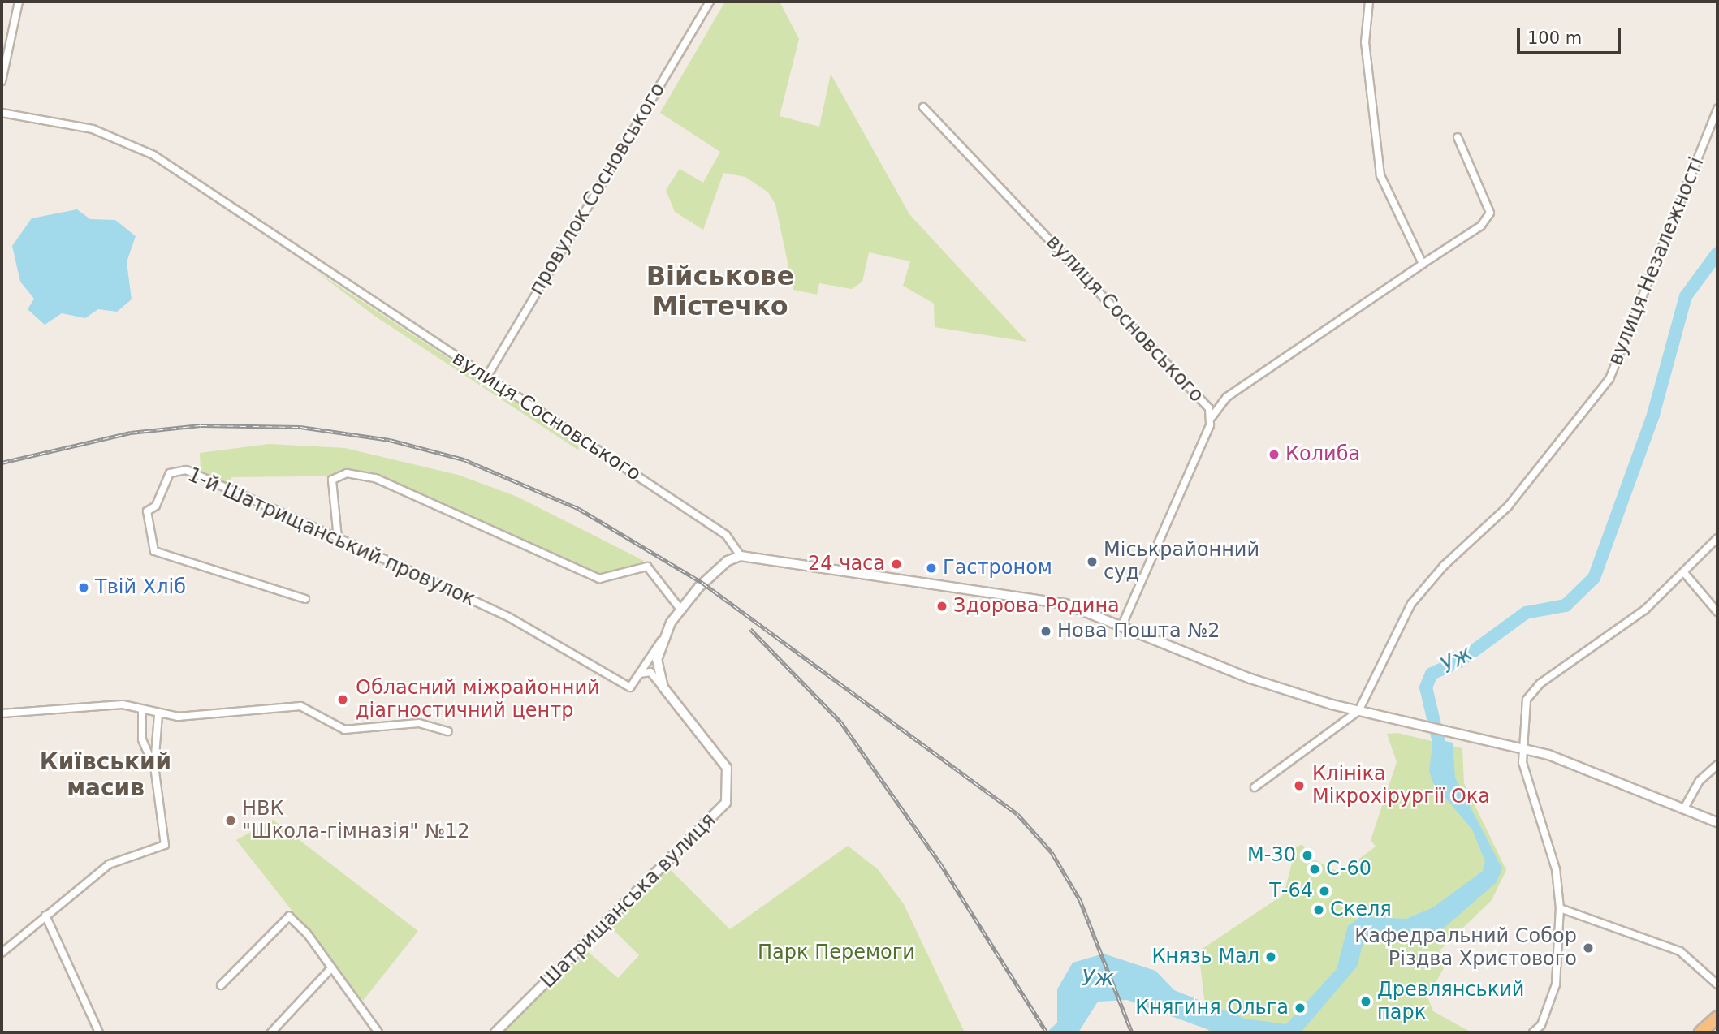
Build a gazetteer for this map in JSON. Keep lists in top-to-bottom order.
{
  "streets": {
    "street": [
      "провулок Сосновського",
      "вулиця Незалежності",
      "вулиця Сосновського",
      "1-й Шатрищанський провулок",
      "Шатрищанська вулиця"
    ]
  },
  "crossings": [
    ["провулок Сосновського", "вулиця Сосновського"],
    ["вулиця Сосновського", "Шатрищанська вулиця"]
  ],
  "districts": ["Військове Містечко", "Київський масив"],
  "water": ["Уж"],
  "parks": ["Парк Перемоги"],
  "places": [
    "Колиба",
    "Міськрайонний суд",
    "24 часа",
    "Гастроном",
    "Твій Хліб",
    "Здорова Родина",
    "Нова Пошта №2",
    "Обласний міжрайонний діагностичний центр",
    "Клініка Мікрохірургії Ока",
    "НВК \"Школа-гімназія\" №12",
    "М-30",
    "С-60",
    "Т-64",
    "Скеля",
    "Кафедральний Собор Різдва Христового",
    "Князь Мал",
    "Древлянський парк",
    "Княгиня Ольга"
  ],
  "scale_bar": "100 m"
}
